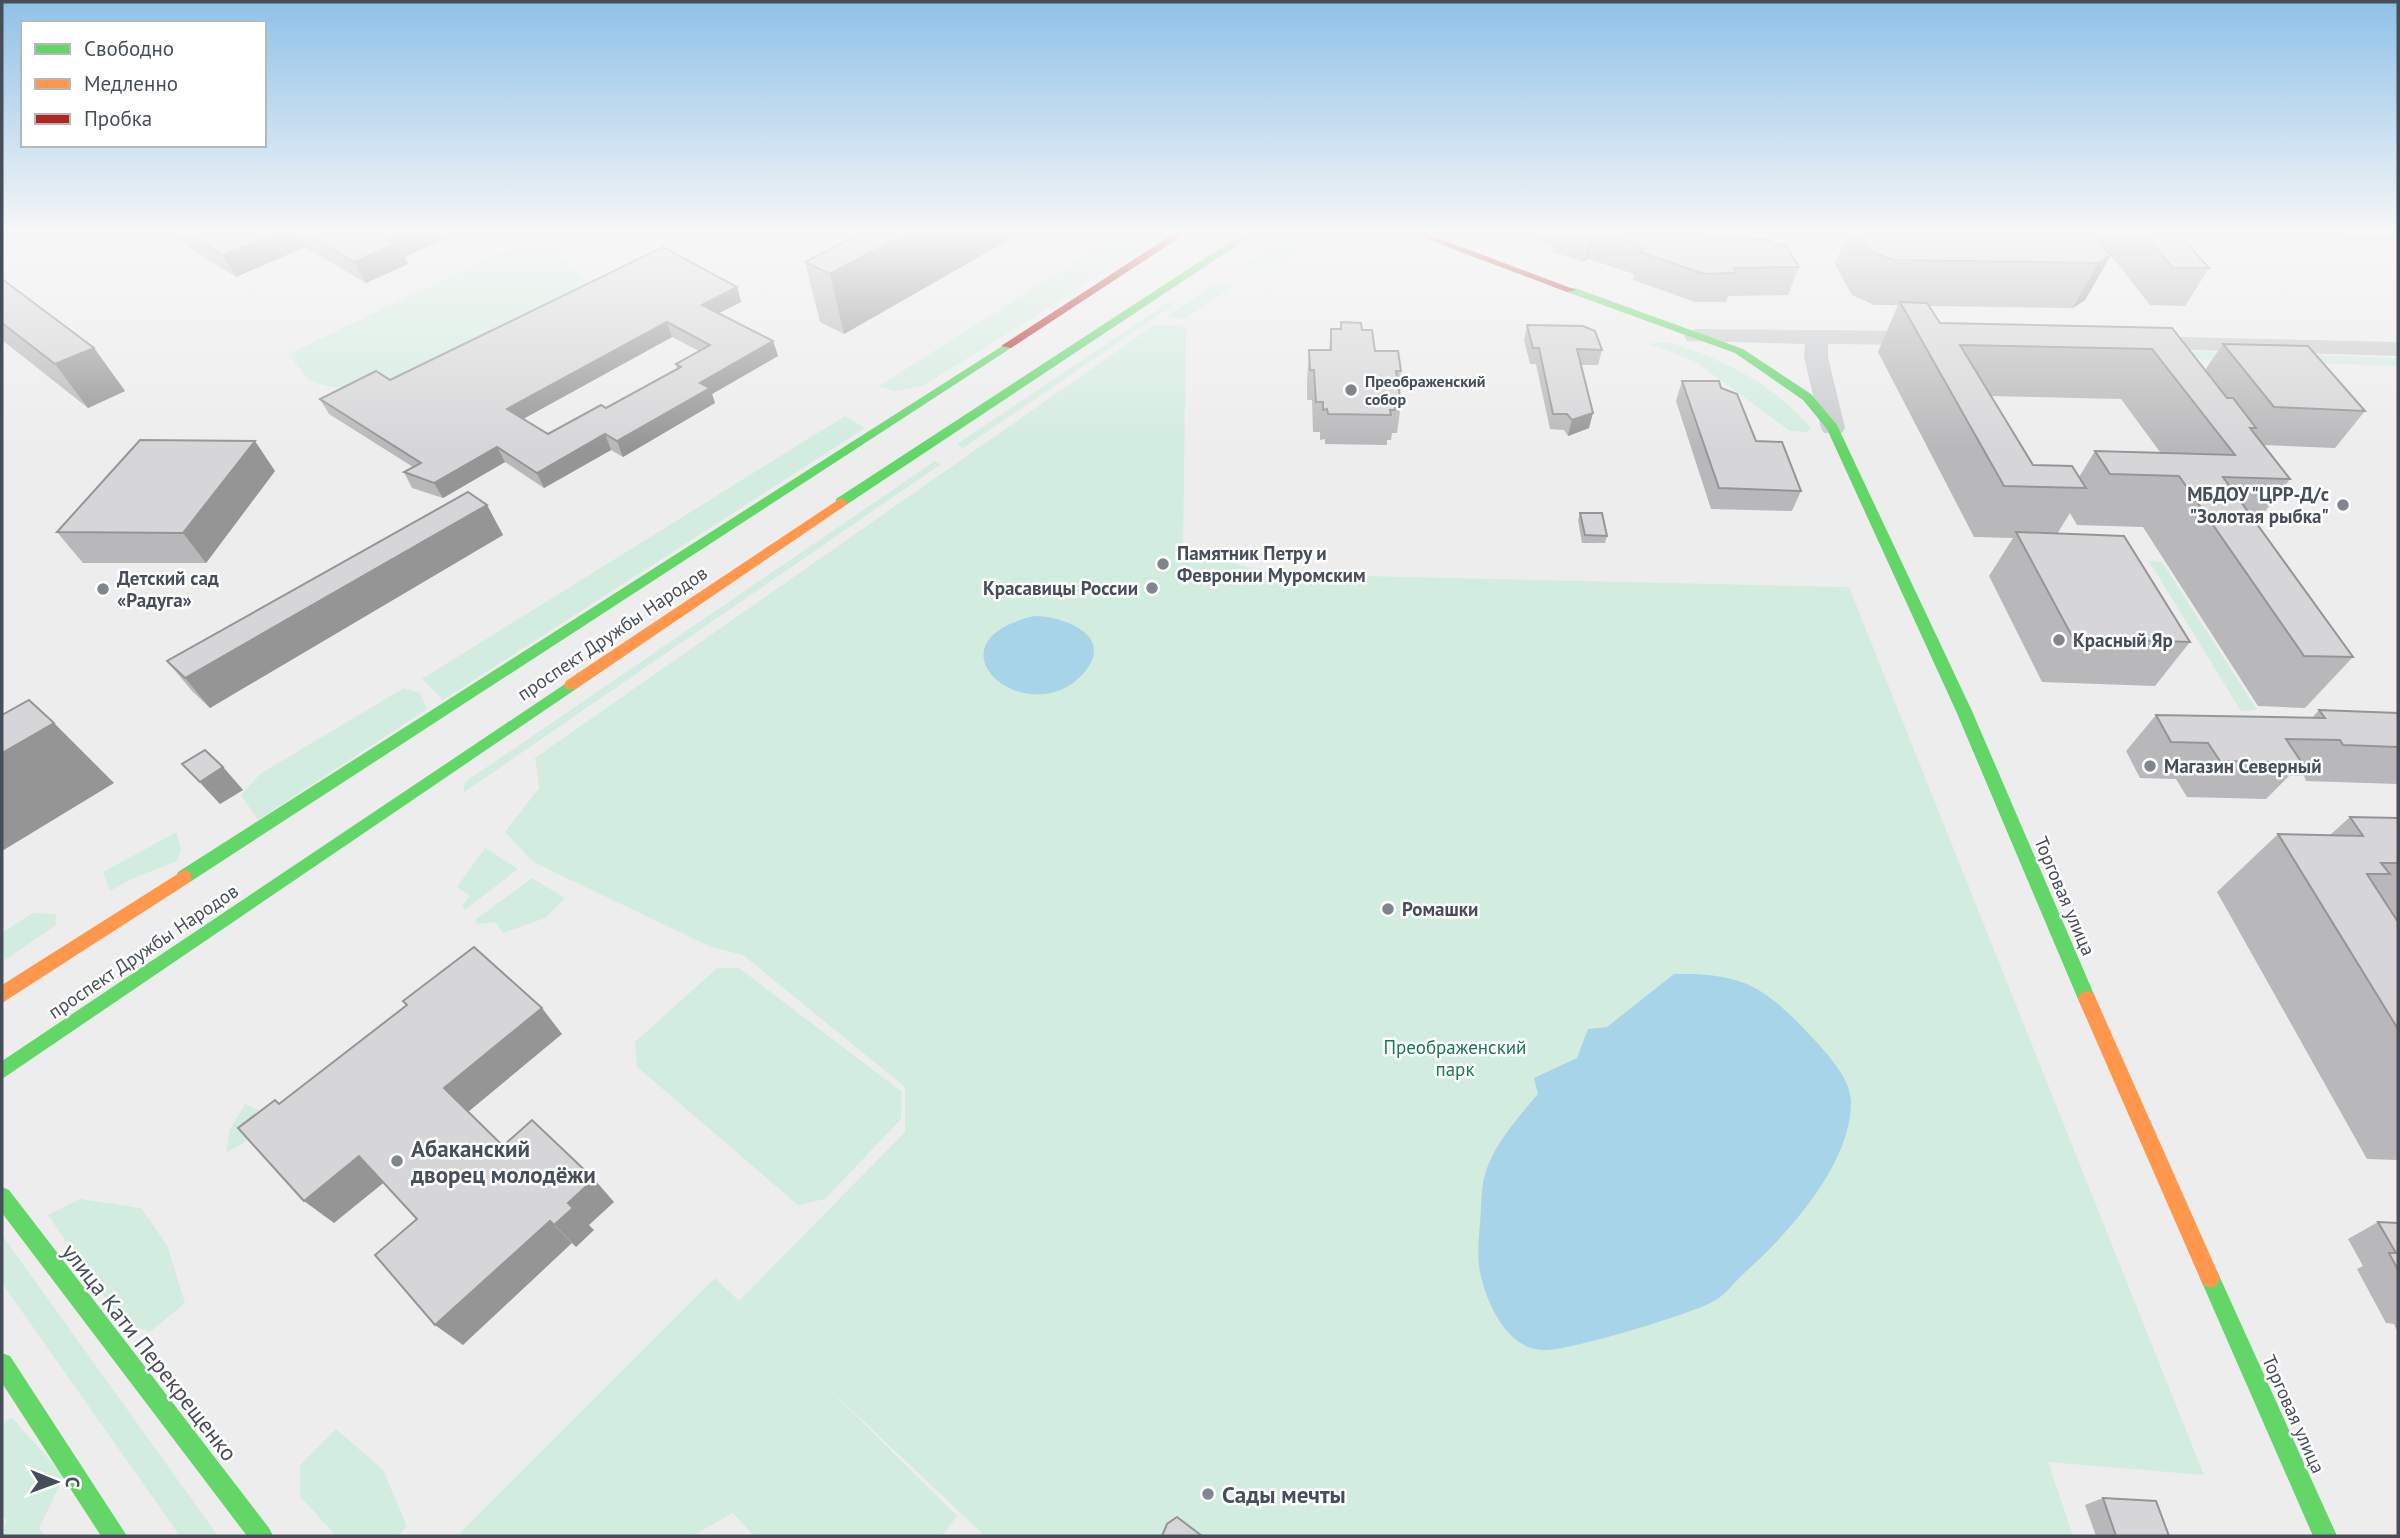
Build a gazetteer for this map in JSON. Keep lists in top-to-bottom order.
{
  "streets": {
    "main road": ["проспект Дружбы Народов", "Торговая улица", "улица Кати Перекрещенко"]
  },
  "parks": ["Преображенский парк"],
  "places": [
    "Преображенский собор",
    "МБДОУ \"ЦРР-Д/с \"Золотая рыбка\"",
    "Памятник Петру и Февронии Муромским",
    "Красавицы России",
    "Детский сад «Радуга»",
    "Красный Яр",
    "Магазин Северный",
    "Ромашки",
    "Абаканский дворец молодёжи",
    "Сады мечты"
  ],
  "legend": ["Свободно", "Медленно", "Пробка"],
  "north": "right"
}
